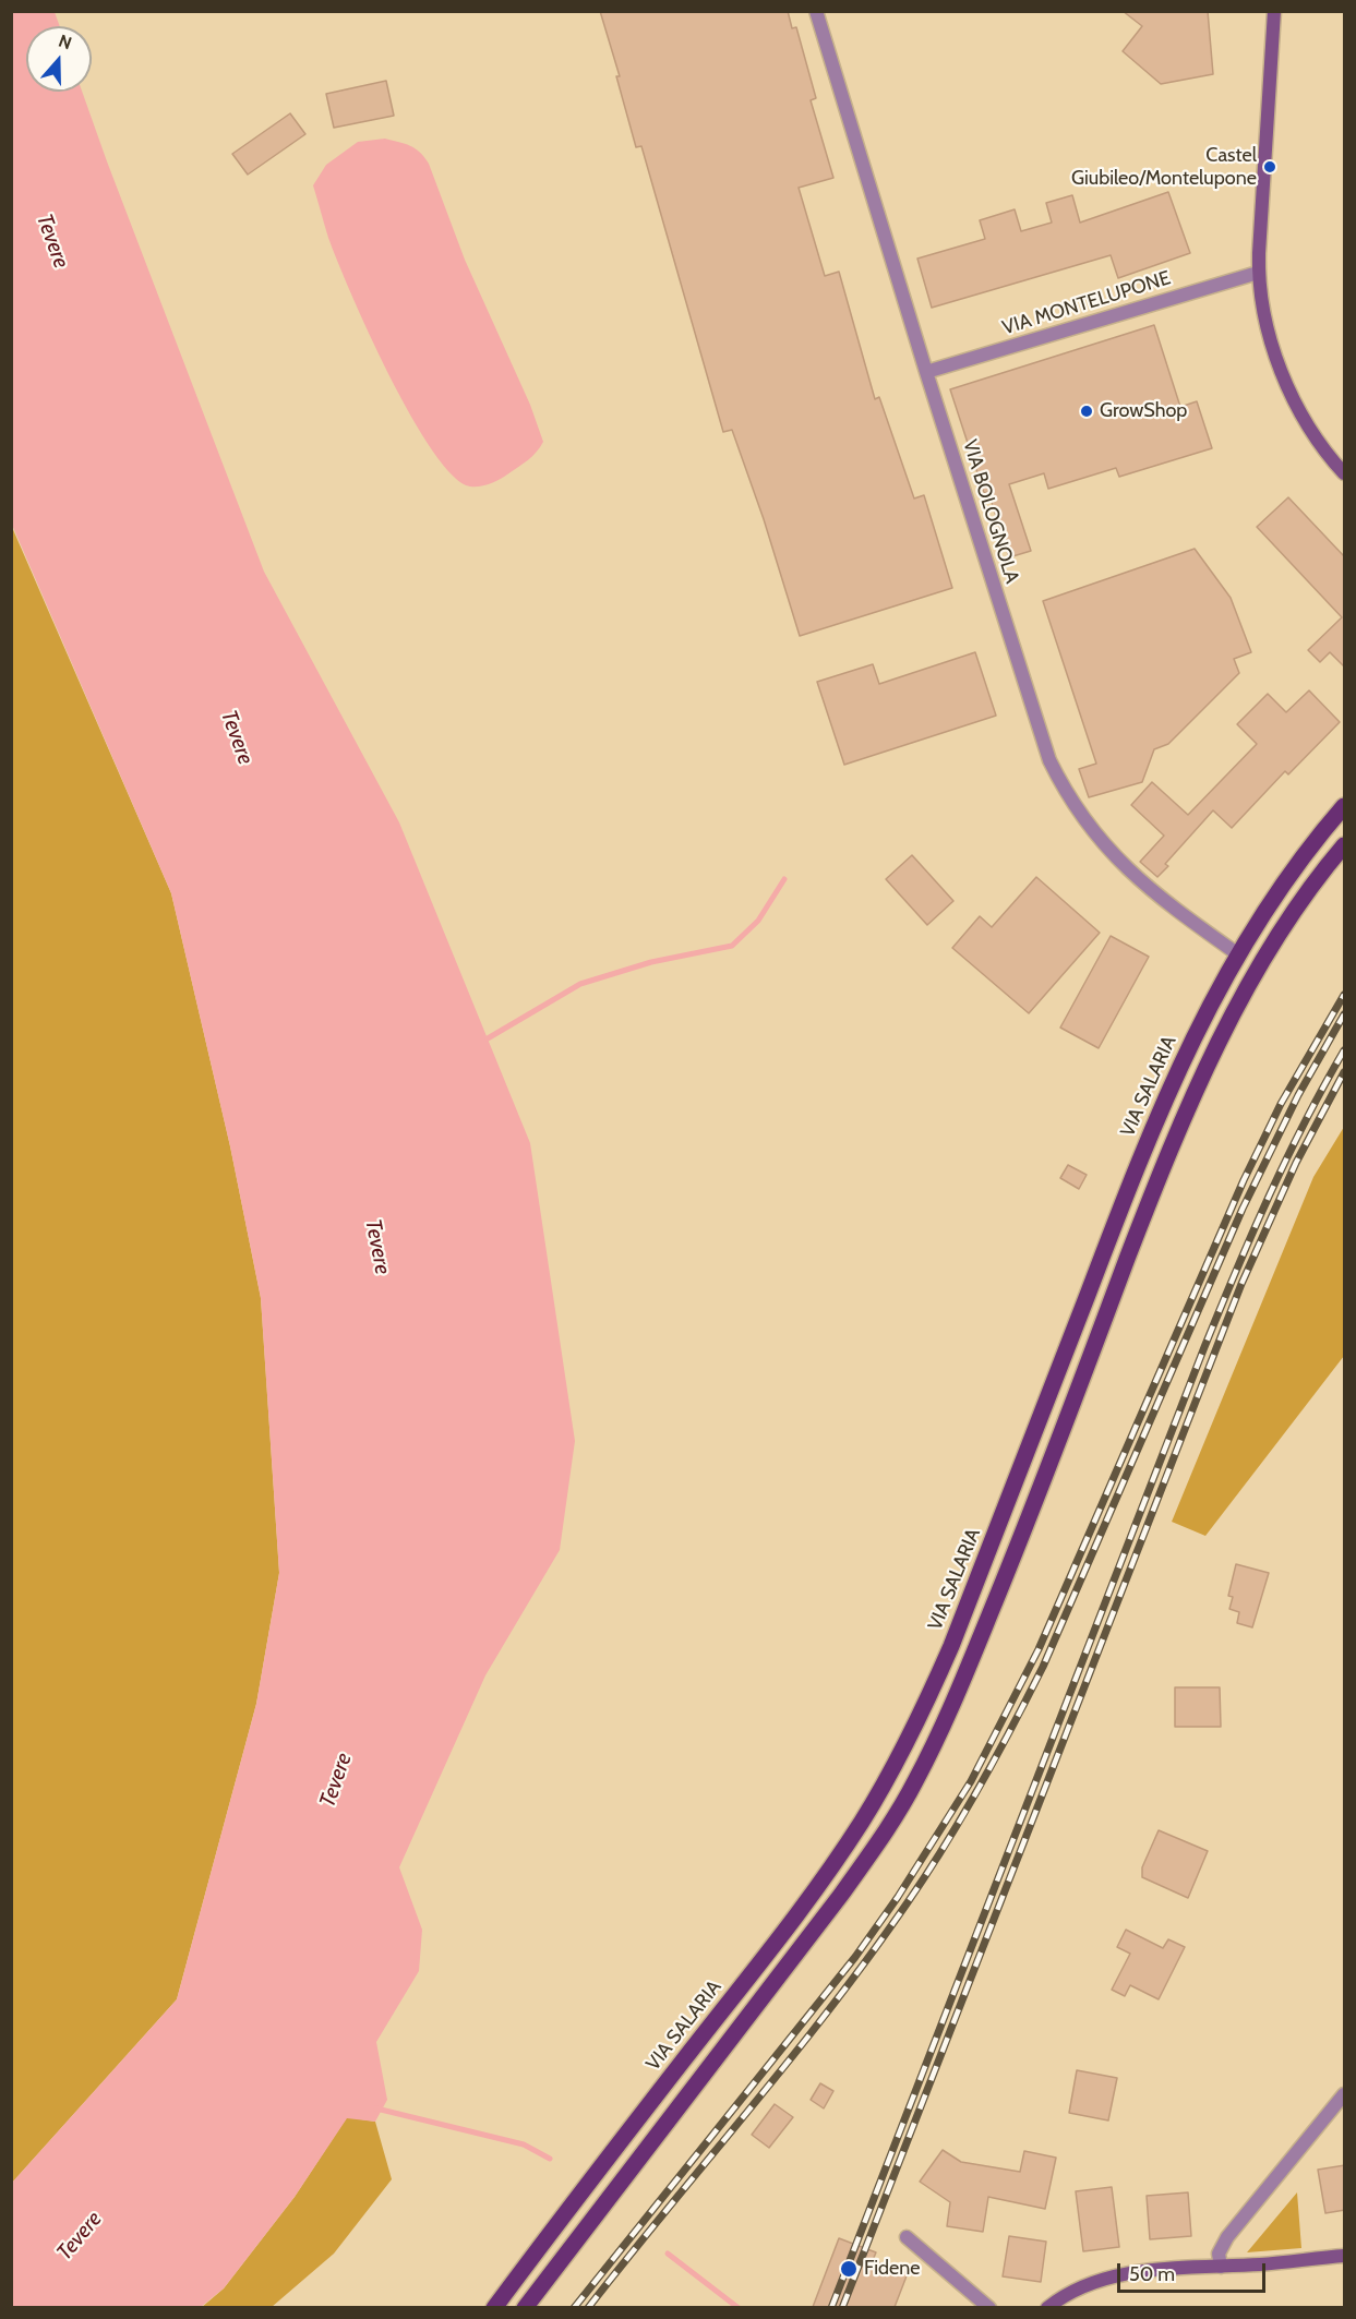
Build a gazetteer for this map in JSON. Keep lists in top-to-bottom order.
{
  "streets": {
    "main road": ["VIA SALARIA"],
    "street": ["VIA MONTELUPONE", "VIA BOLOGNOLA"]
  },
  "crossings": [
    ["VIA MONTELUPONE", "VIA BOLOGNOLA"],
    ["VIA BOLOGNOLA", "VIA SALARIA"]
  ],
  "water": ["Tevere"],
  "places": ["Castel Giubileo/Montelupone", "GrowShop", "Fidene"],
  "scale_bar": "50 m",
  "north": "top"
}
